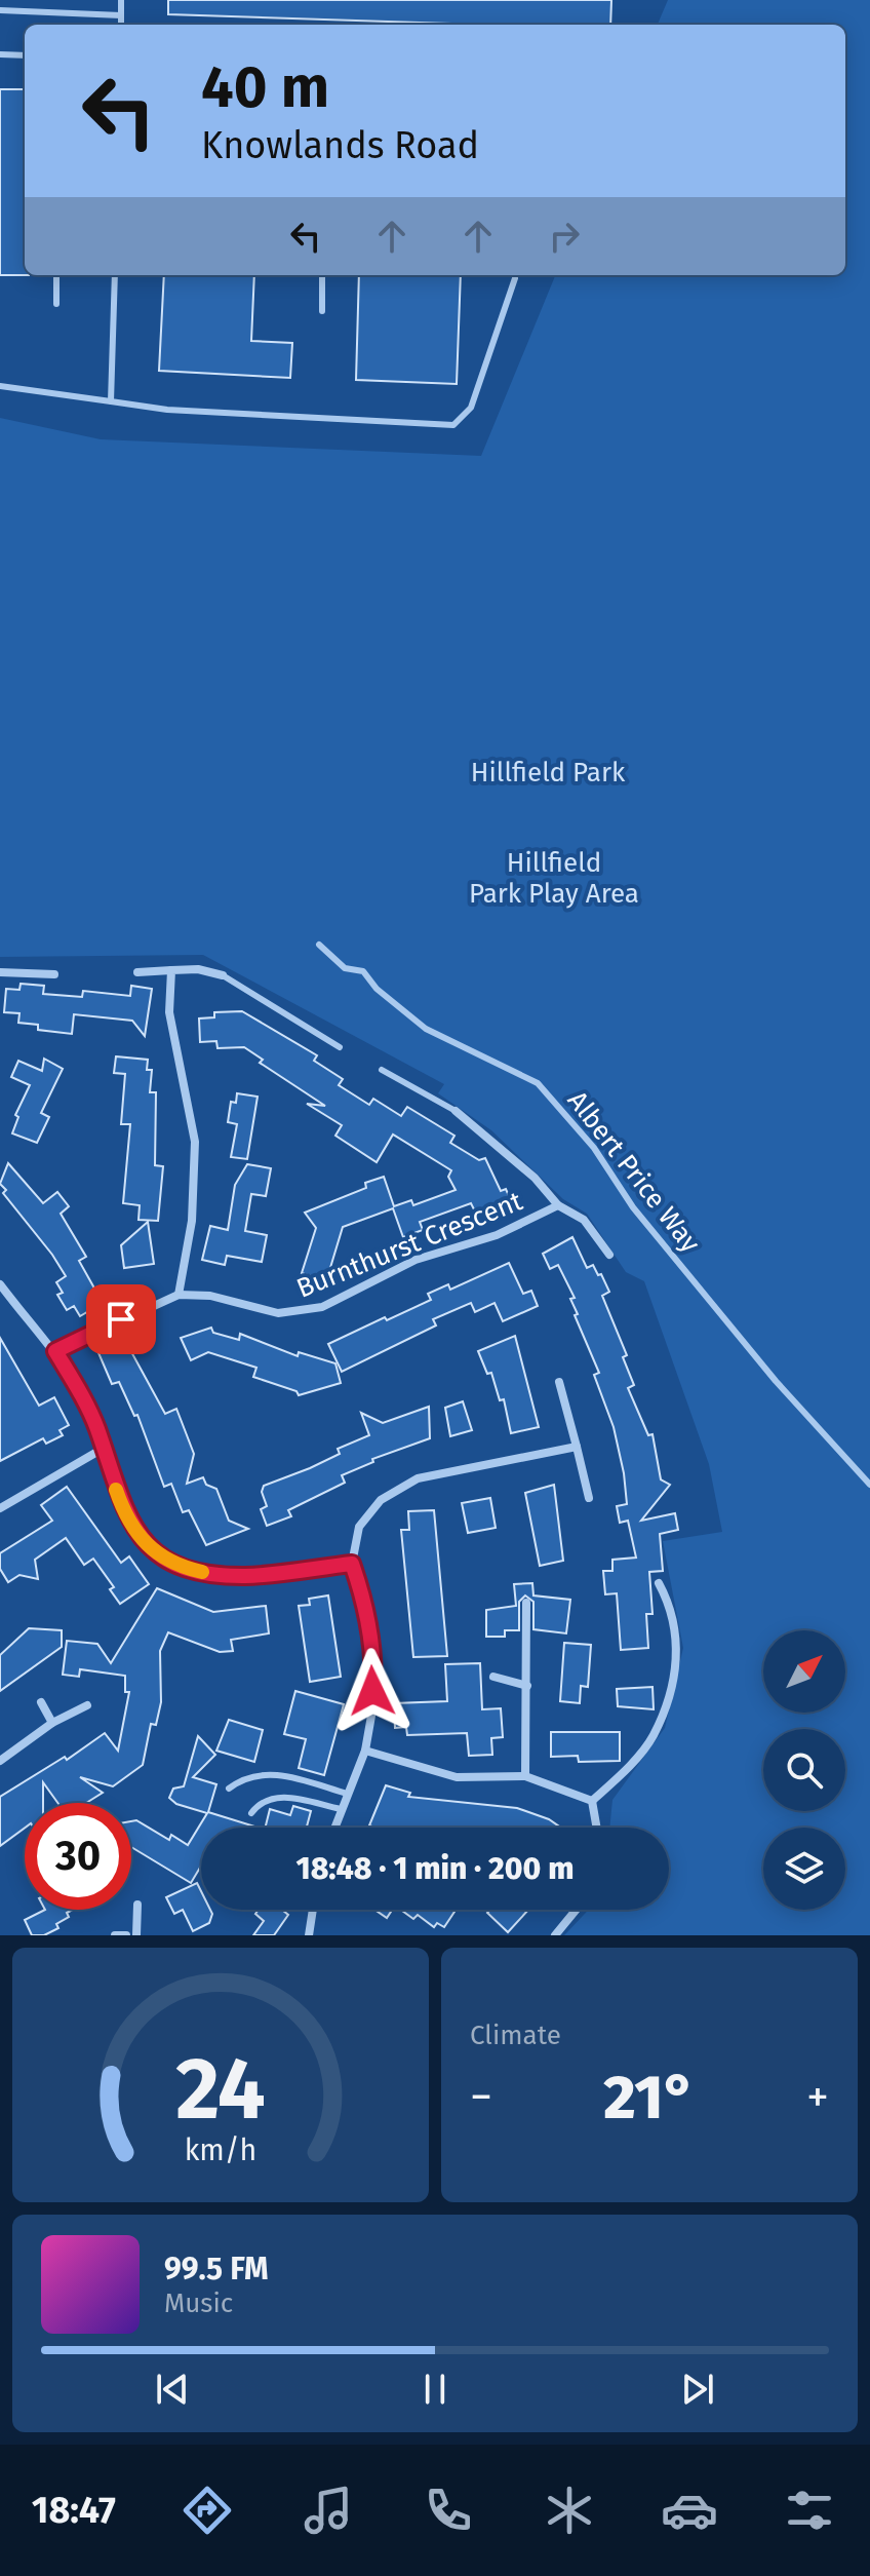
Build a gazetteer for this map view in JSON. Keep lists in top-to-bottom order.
{
  "streets": {
    "street": ["Burnthurst Crescent"],
    "lane": ["Albert Price Way"]
  },
  "parks": ["Hillfield Park", "Hillfield Park Play Area"],
  "north": "top right",
  "page": {
    "turn": ["40 m", "Knowlands Road"],
    "limit": "30",
    "trip": "18:48 · 1 min · 200 m",
    "tile": "Climate",
    "heat": ["−", "21°", "+"],
    "song": ["99.5 FM", "Music"],
    "tabs": "18:47",
    "gauge": ["24", "km/h"]
  }
}
